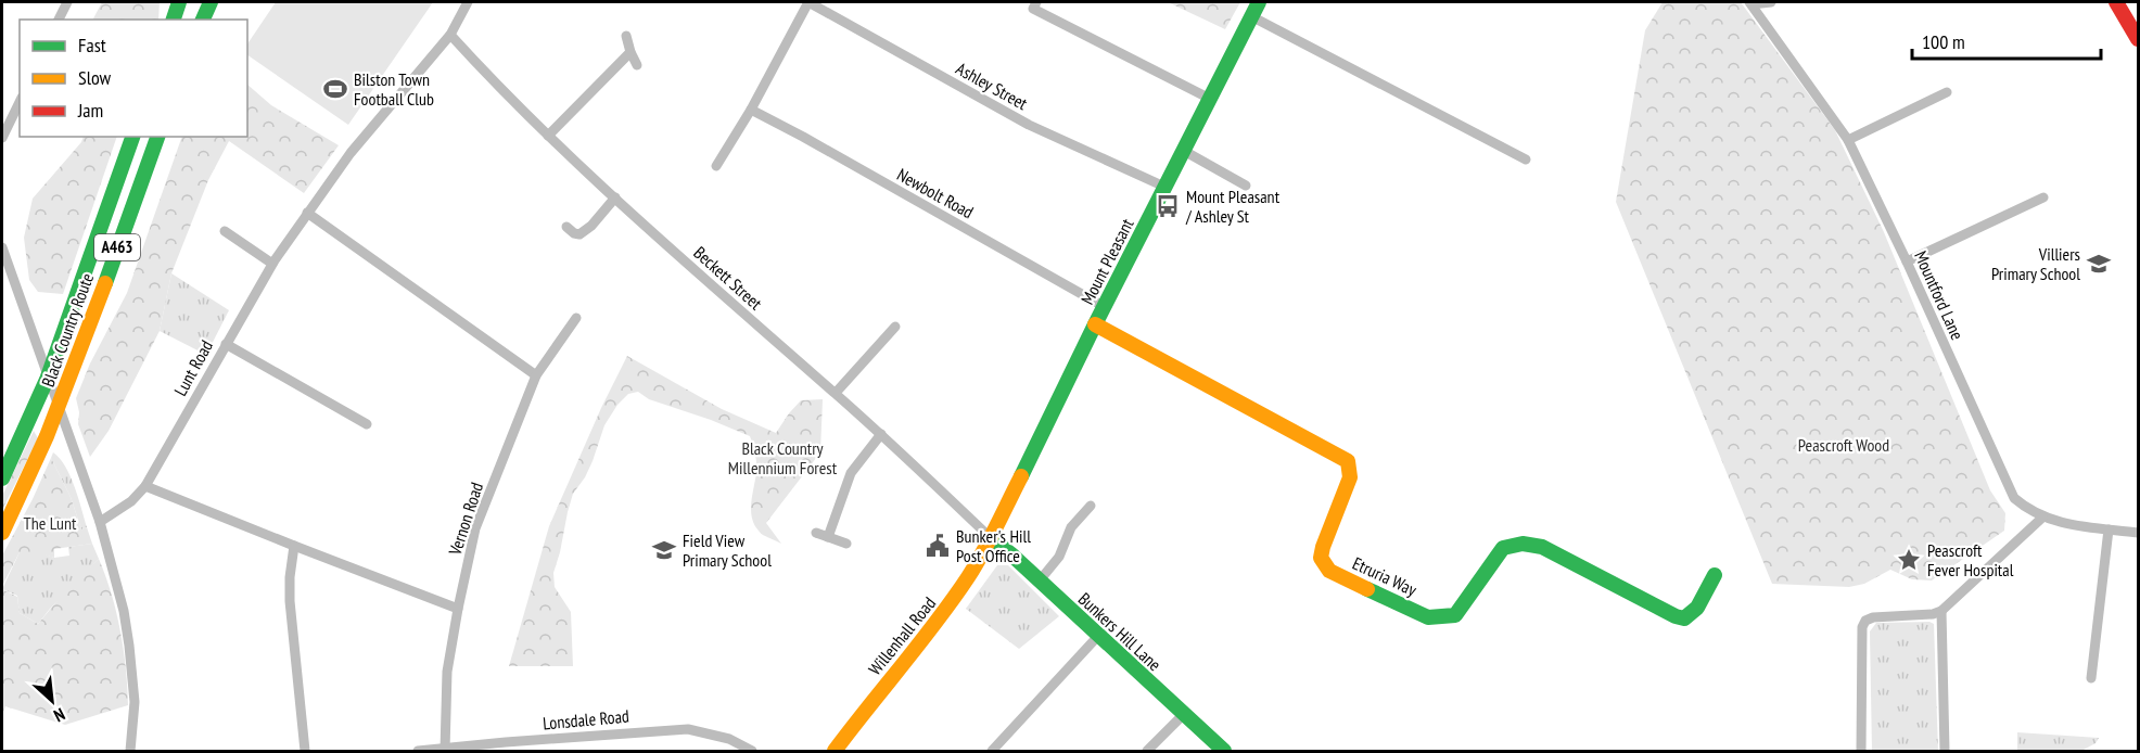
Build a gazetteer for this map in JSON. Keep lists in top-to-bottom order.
{
  "streets": {
    "main road": [
      "A463",
      "Mount Pleasant",
      "Black Country Route",
      "Etruria Way",
      "Bunkers Hill Lane",
      "Willenhall Road"
    ],
    "street": [
      "Ashley Street",
      "Newbolt Road",
      "Beckett Street",
      "Mountford Lane",
      "Lunt Road",
      "Vernon Road",
      "Lonsdale Road"
    ]
  },
  "crossings": [
    ["Ashley Street", "Mount Pleasant"],
    ["Newbolt Road", "Mount Pleasant"],
    ["Mount Pleasant", "Beckett Street"],
    ["Mount Pleasant", "Etruria Way"],
    ["Mount Pleasant", "Bunkers Hill Lane"],
    ["Mount Pleasant", "Willenhall Road"],
    ["Beckett Street", "Lunt Road"],
    ["Beckett Street", "Bunkers Hill Lane"],
    ["Beckett Street", "Willenhall Road"],
    ["Vernon Road", "Lonsdale Road"],
    ["Bunkers Hill Lane", "Willenhall Road"]
  ],
  "parks": ["Peascroft Wood", "Black Country Millennium Forest", "The Lunt"],
  "places": {
    "sports": ["Bilston Town Football Club"],
    "bus stop": ["Mount Pleasant / Ashley St"],
    "school or university": ["Villiers Primary School", "Field View Primary School"],
    "public building": ["Bunker's Hill Post Office"],
    "place": ["Peascroft Fever Hospital"]
  },
  "legend": ["Fast", "Slow", "Jam"],
  "scale_bar": "100 m",
  "north": "bottom right"
}
